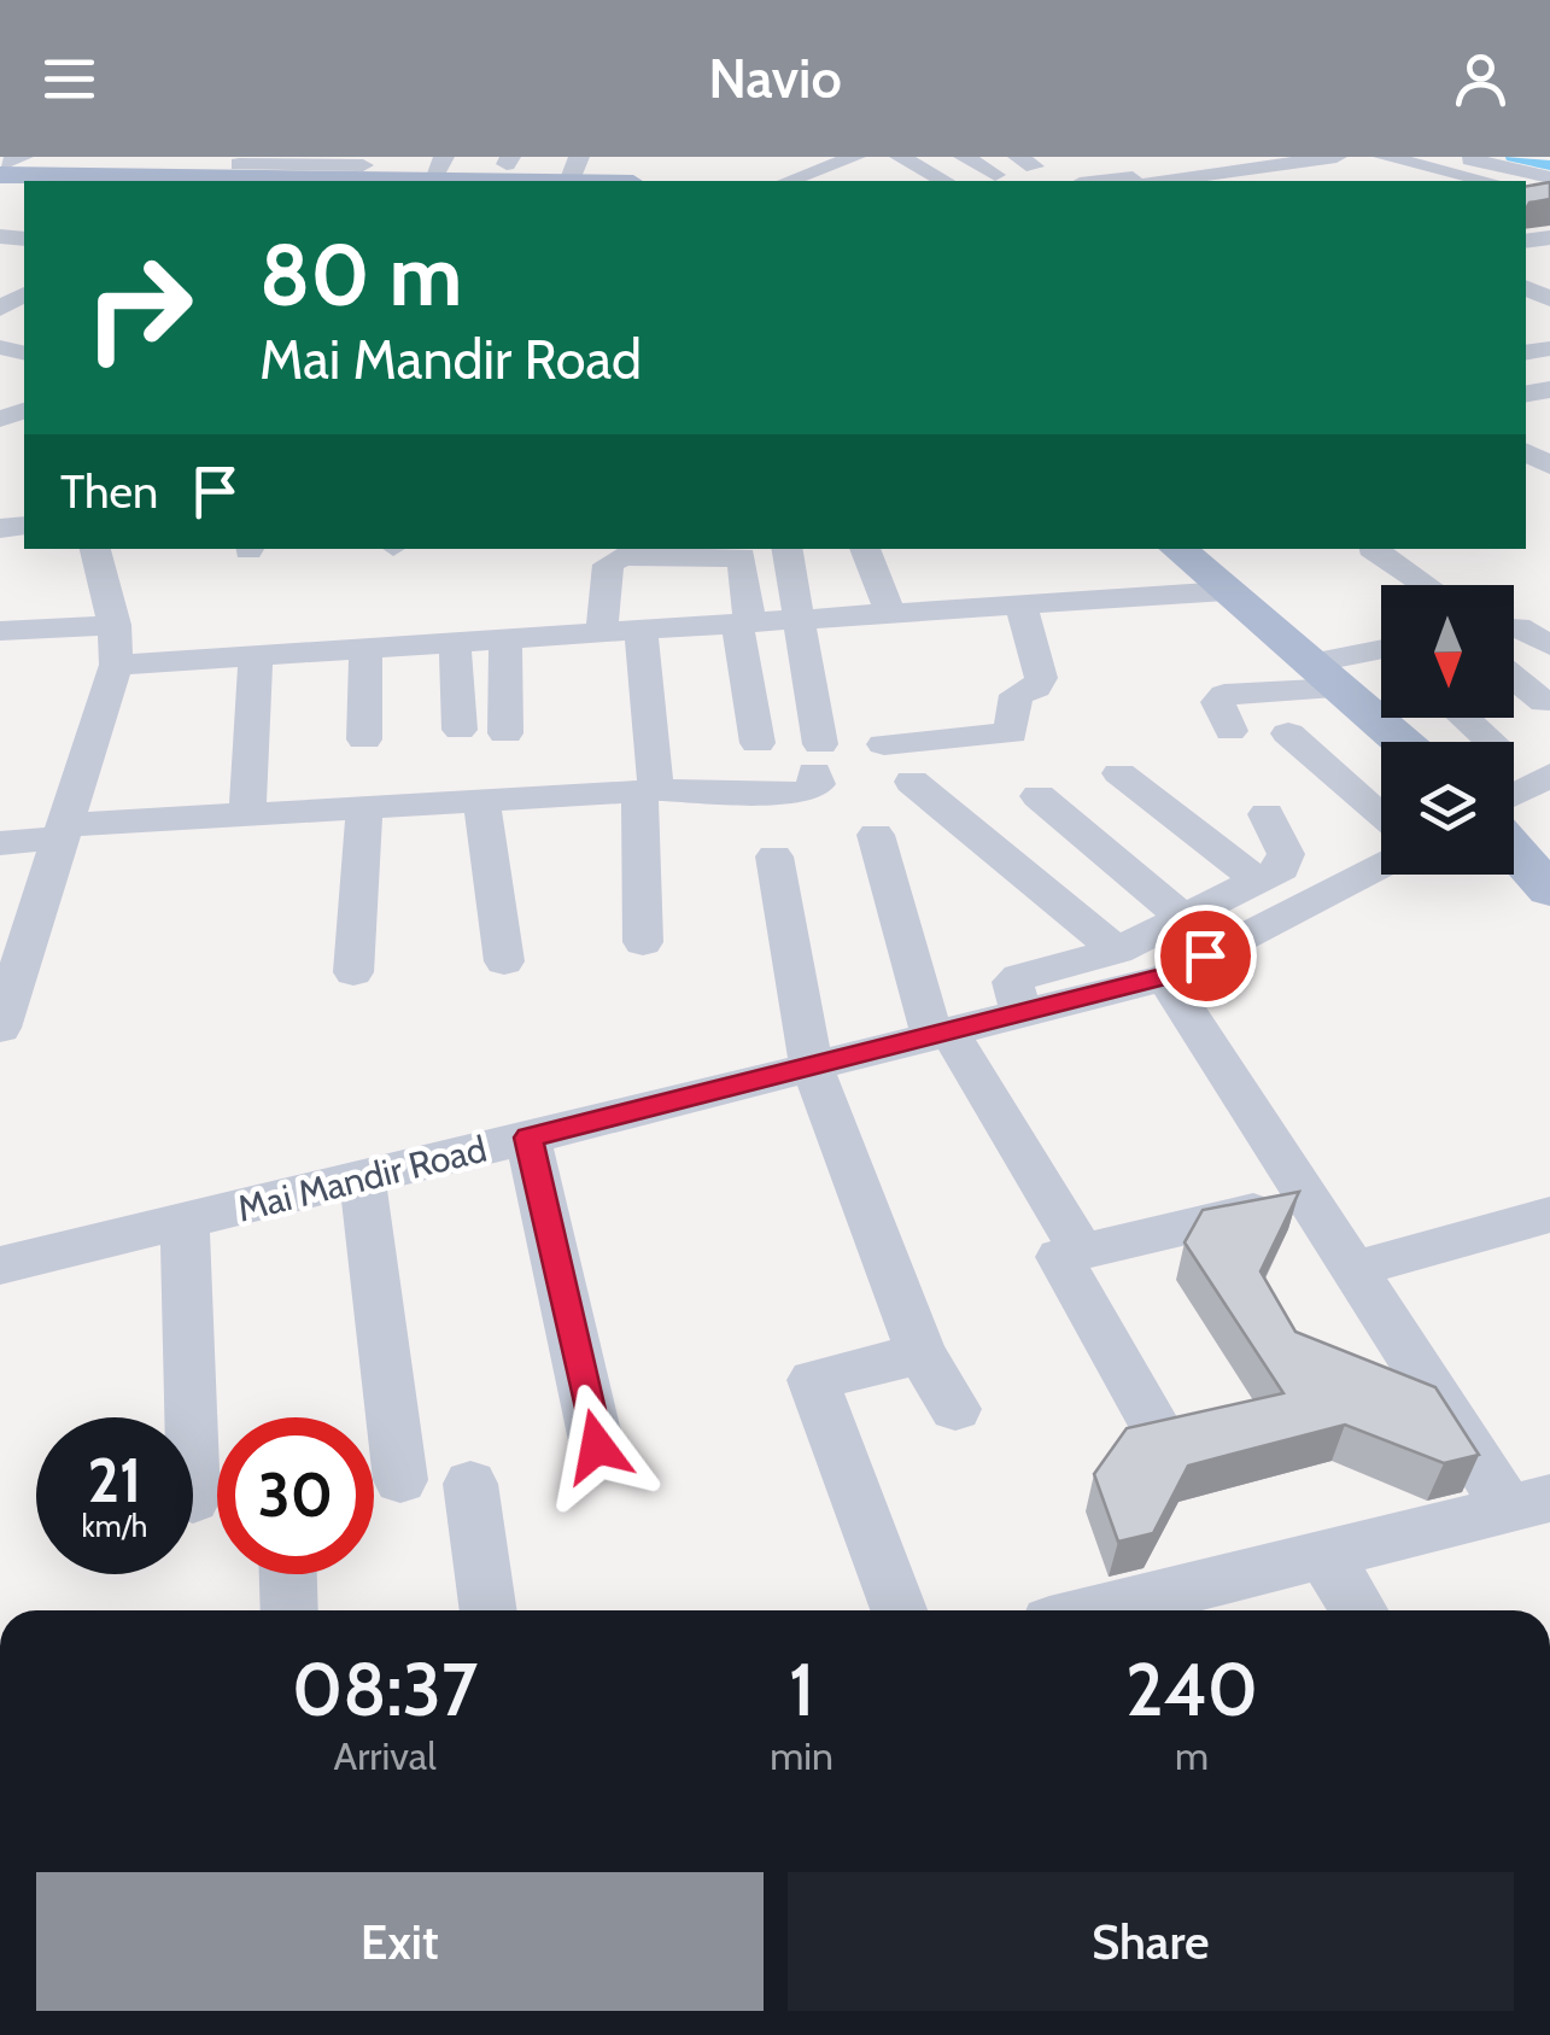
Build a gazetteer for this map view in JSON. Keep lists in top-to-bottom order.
{
  "streets": {
    "street": ["Mai Mandir Road"]
  },
  "north": "bottom",
  "page": {
    "header": "Navio",
    "turn": ["80 m", "Mai Mandir Road"],
    "then": "Then",
    "speed": "21 km/h",
    "limit": "30",
    "eta": [
      "08:37",
      "Arrival",
      "1",
      "min",
      "240",
      "m"
    ],
    "buttons": ["Exit", "Share"]
  }
}
